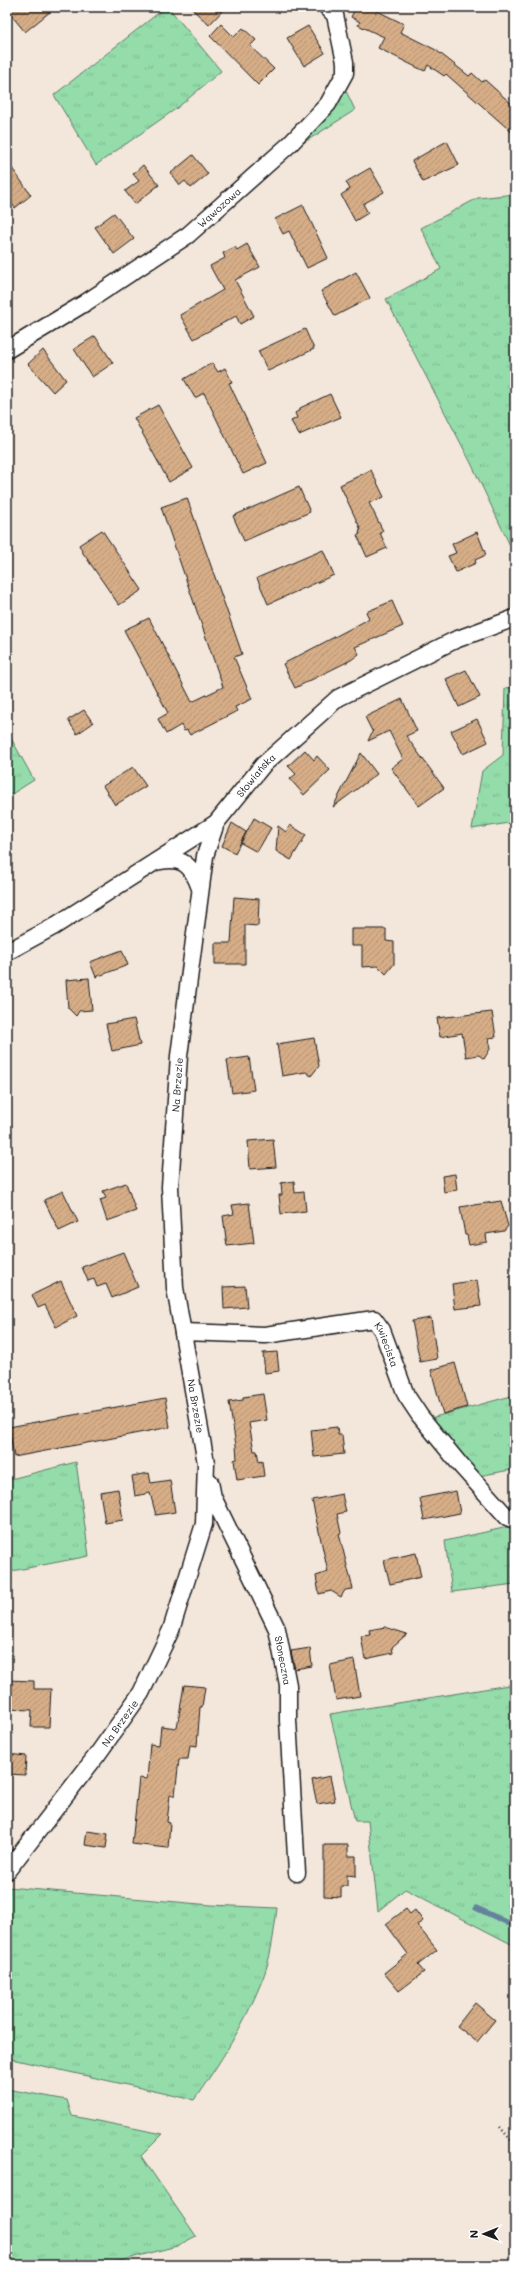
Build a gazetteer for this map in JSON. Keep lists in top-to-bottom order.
{
  "streets": {
    "street": [
      "Wąwozowa",
      "Słowiańska",
      "Na Brzezie",
      "Kwiecista",
      "Słoneczna"
    ]
  },
  "crossings": [
    ["Słowiańska", "Na Brzezie"],
    ["Na Brzezie", "Kwiecista"],
    ["Na Brzezie", "Słoneczna"]
  ],
  "north": "left"
}
